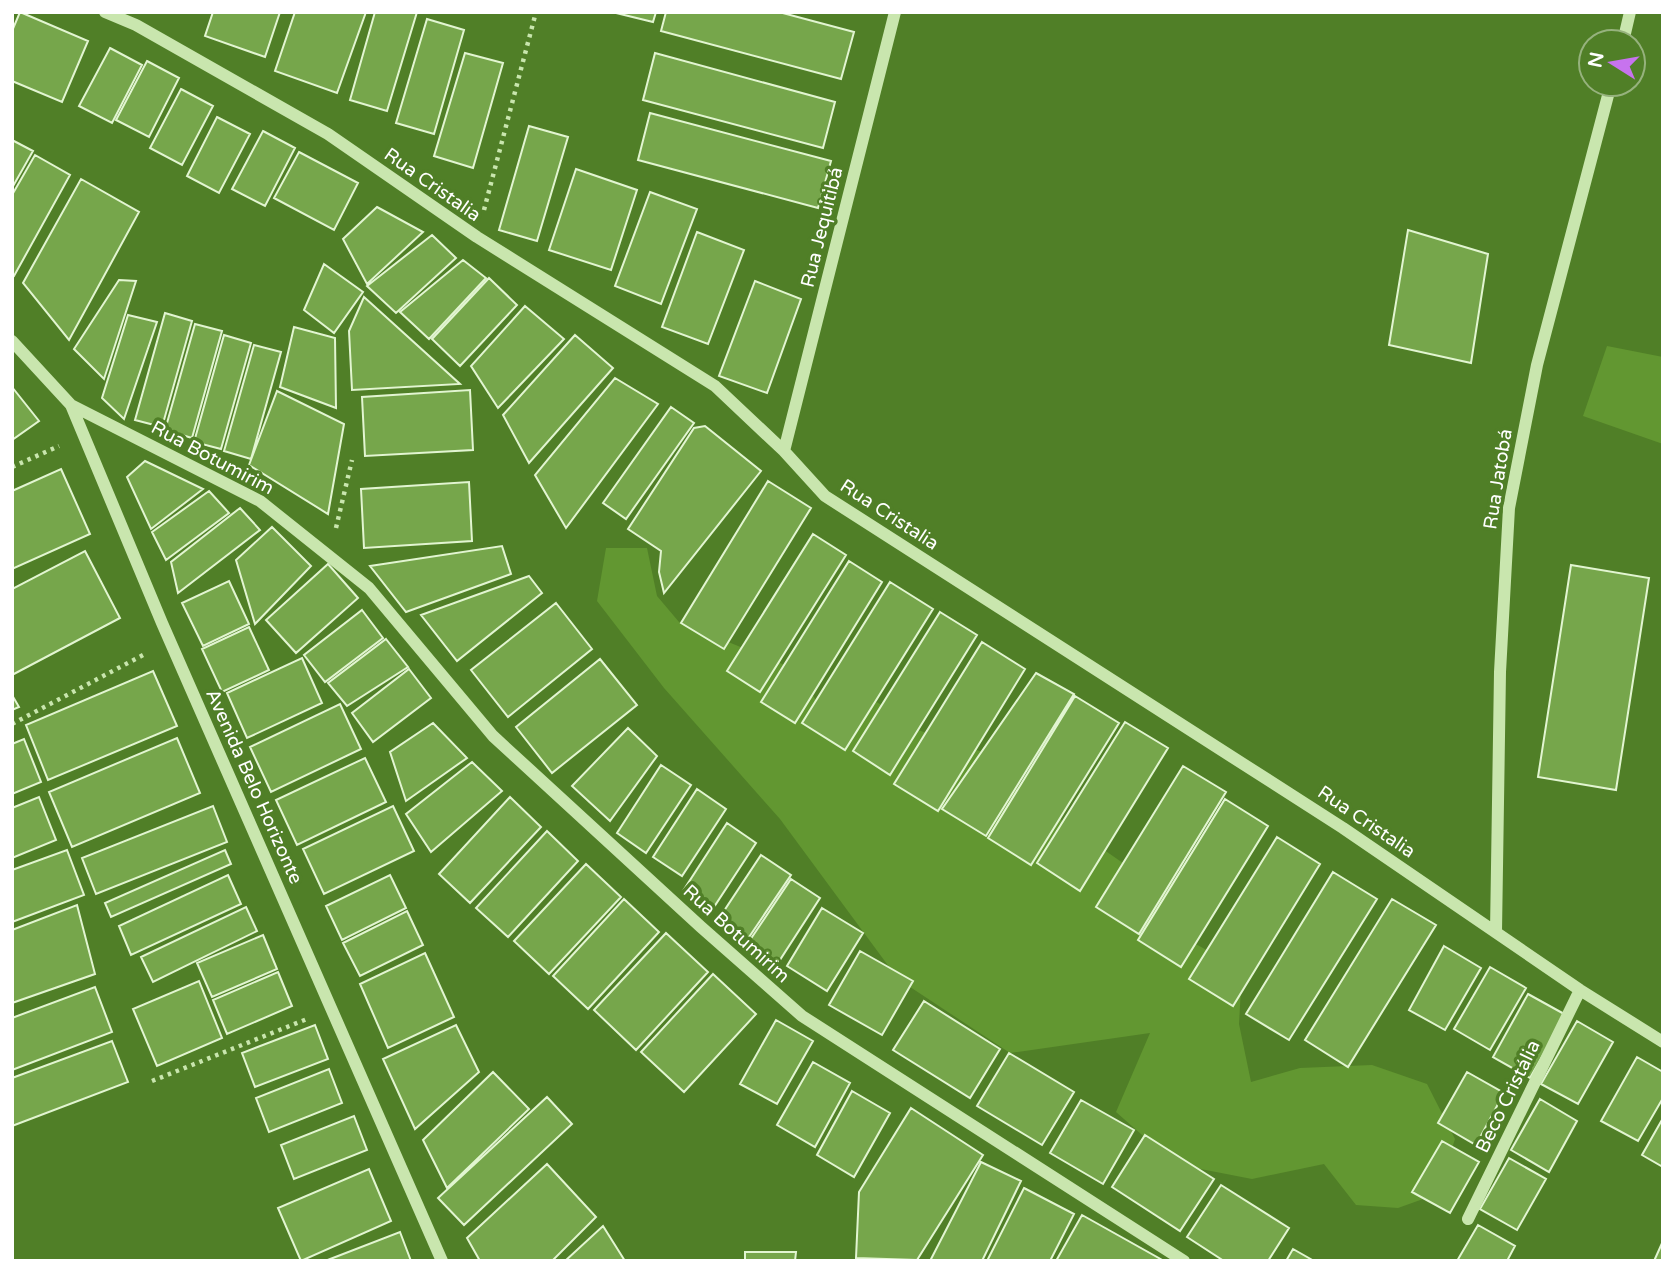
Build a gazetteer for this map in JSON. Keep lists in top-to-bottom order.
{
  "streets": {
    "street": [
      "Rua Cristalia",
      "Rua Jequitibá",
      "Rua Botumirim",
      "Rua Jatobá",
      "Avenida Belo Horizonte",
      "Beco Cristália"
    ]
  },
  "crossings": [
    ["Rua Cristalia", "Rua Jequitibá"],
    ["Rua Cristalia", "Rua Jatobá"],
    ["Rua Cristalia", "Beco Cristália"],
    ["Rua Botumirim", "Avenida Belo Horizonte"]
  ],
  "north": "left"
}
